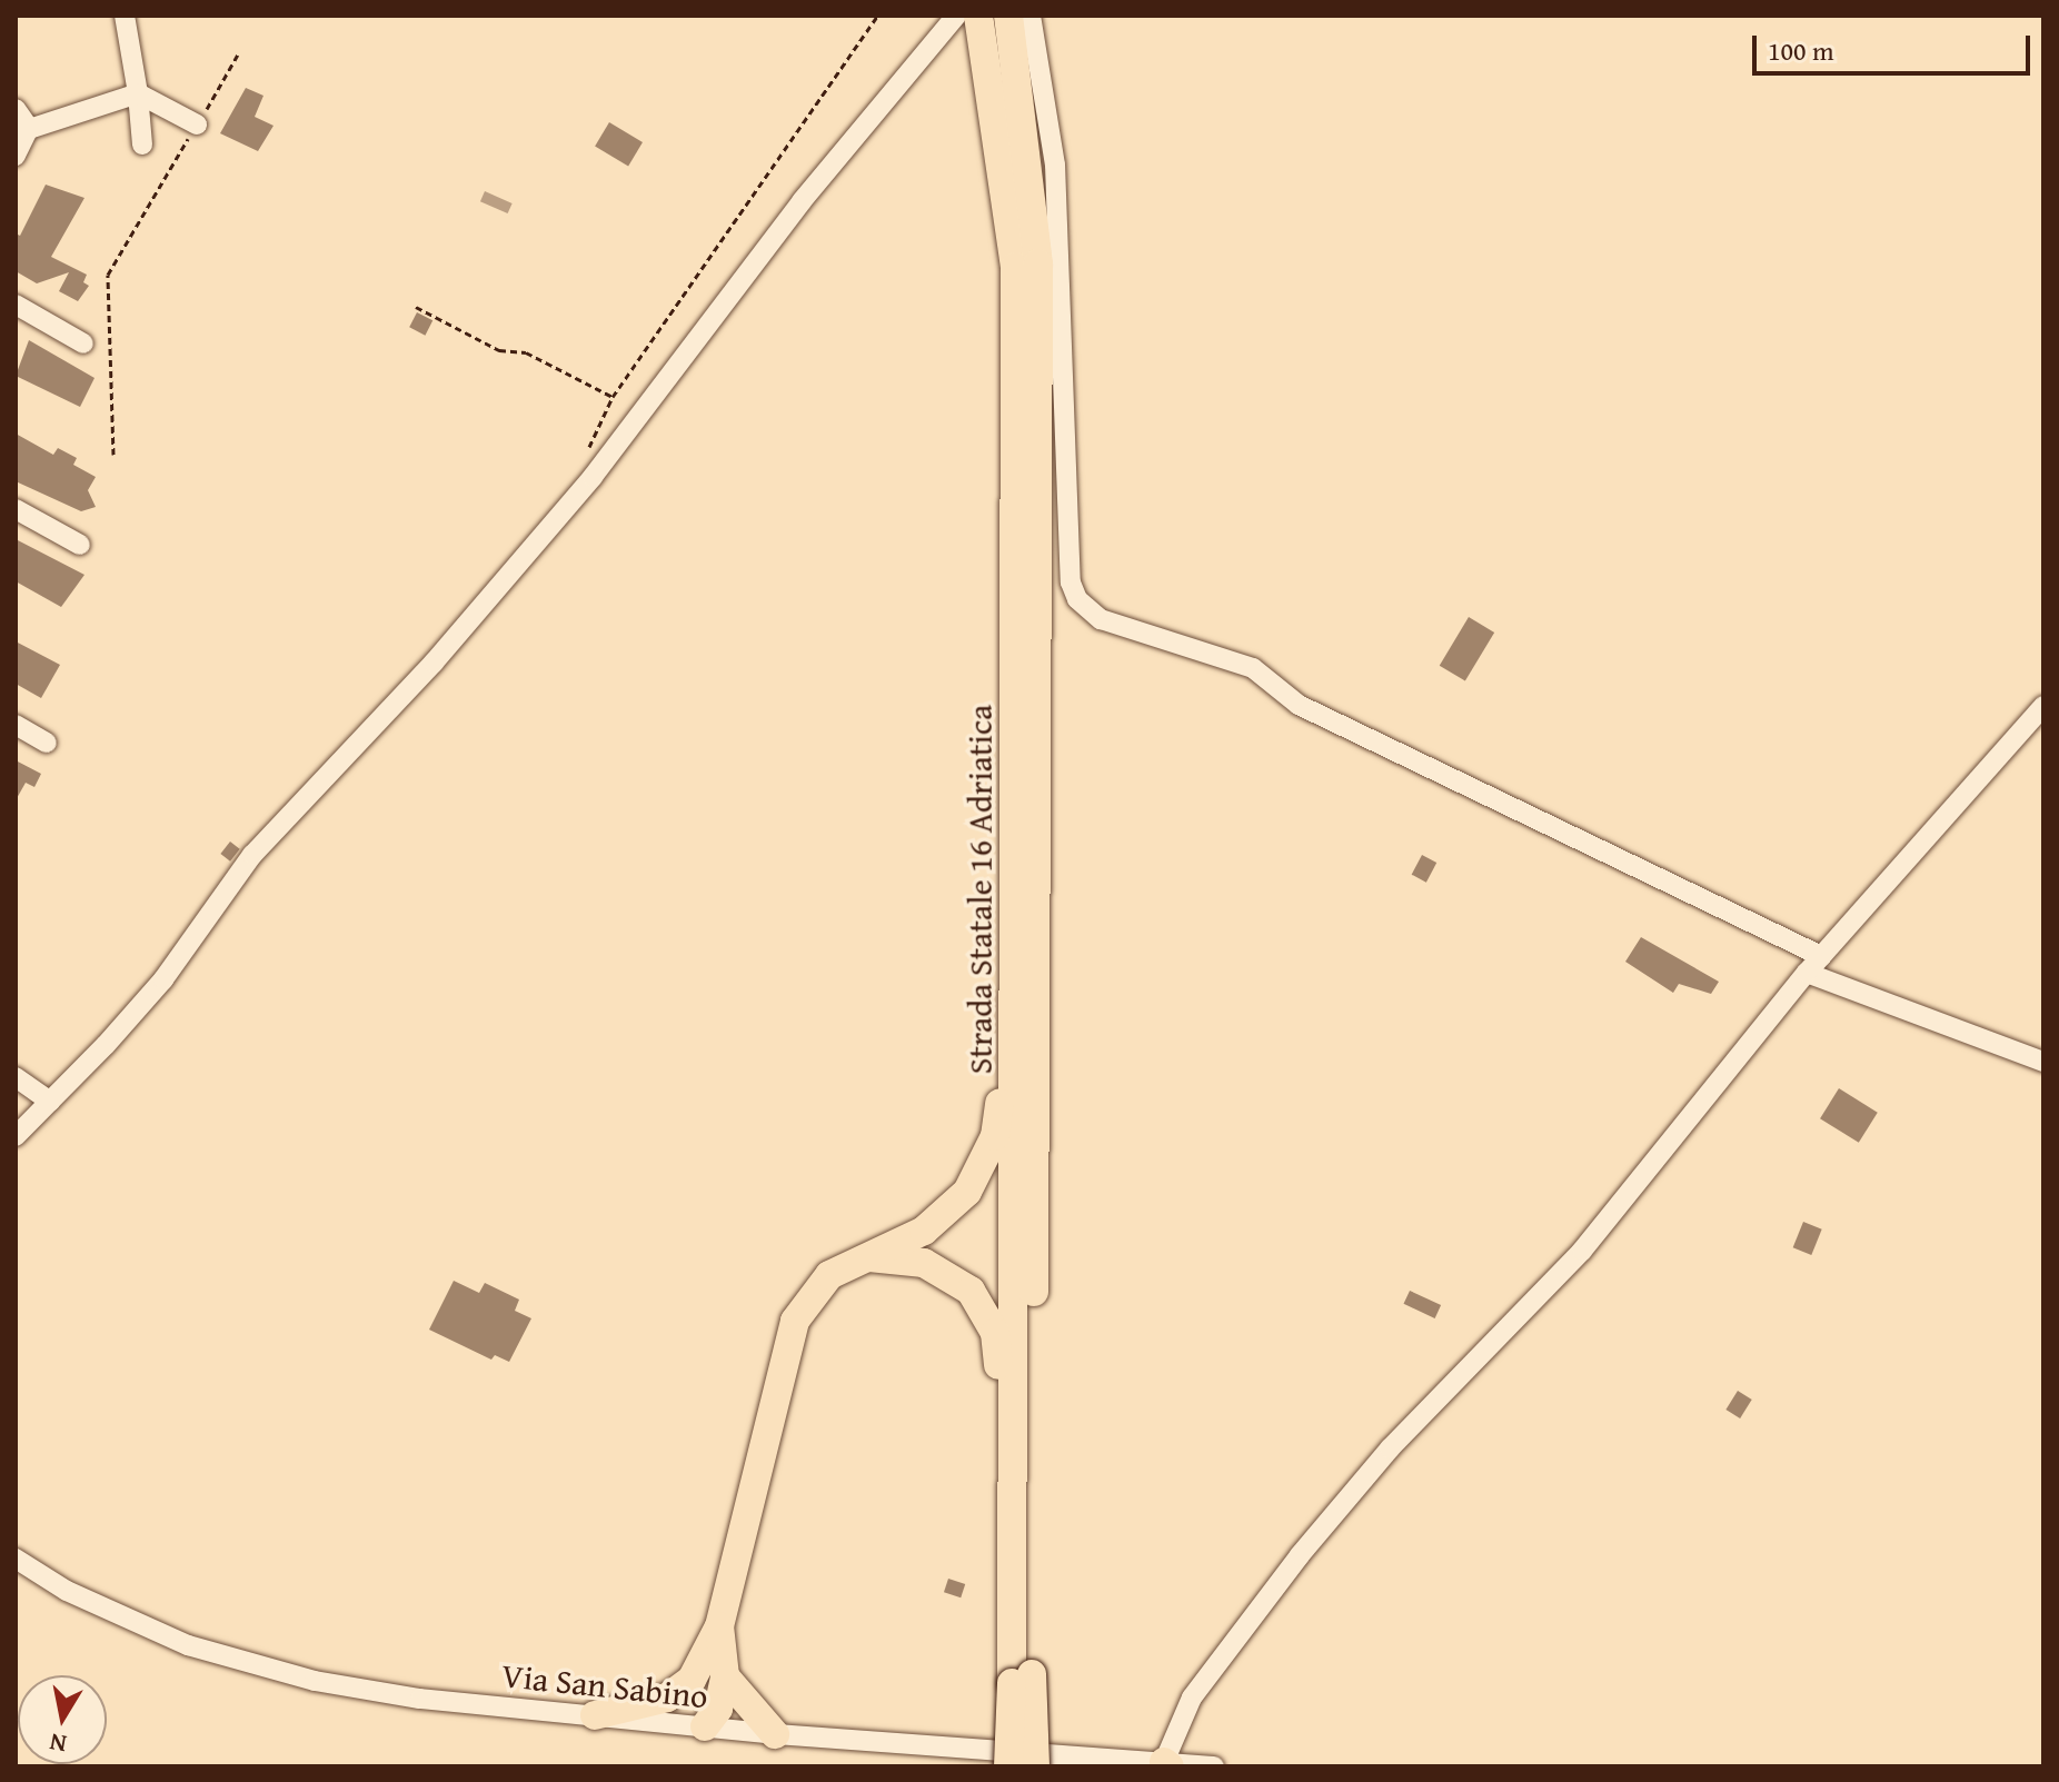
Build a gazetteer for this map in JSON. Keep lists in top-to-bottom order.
{
  "streets": {
    "highway": ["Strada Statale 16 Adriatica"],
    "street": ["Via San Sabino"]
  },
  "scale_bar": "100 m",
  "north": "bottom"
}
